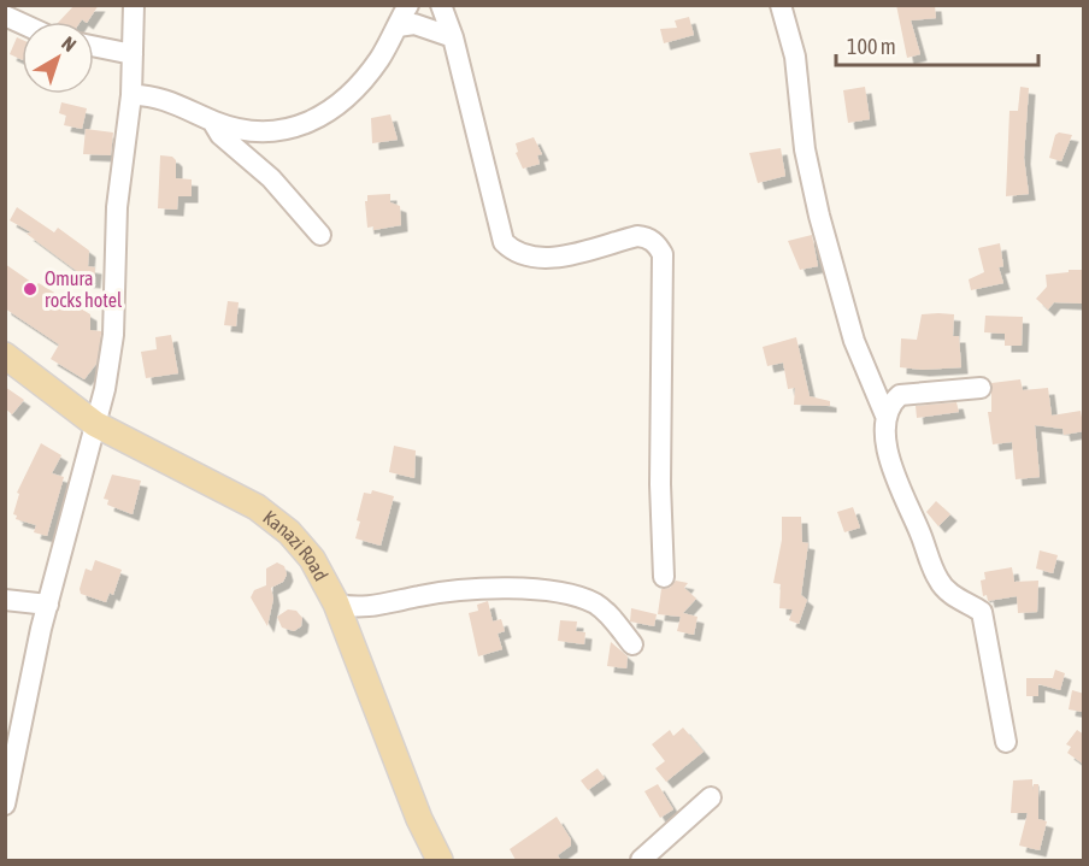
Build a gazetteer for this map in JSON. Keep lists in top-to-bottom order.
{
  "streets": {
    "main road": ["Kanazi Road"]
  },
  "places": ["Omura rocks hotel"],
  "scale_bar": "100 m",
  "north": "top right"
}
